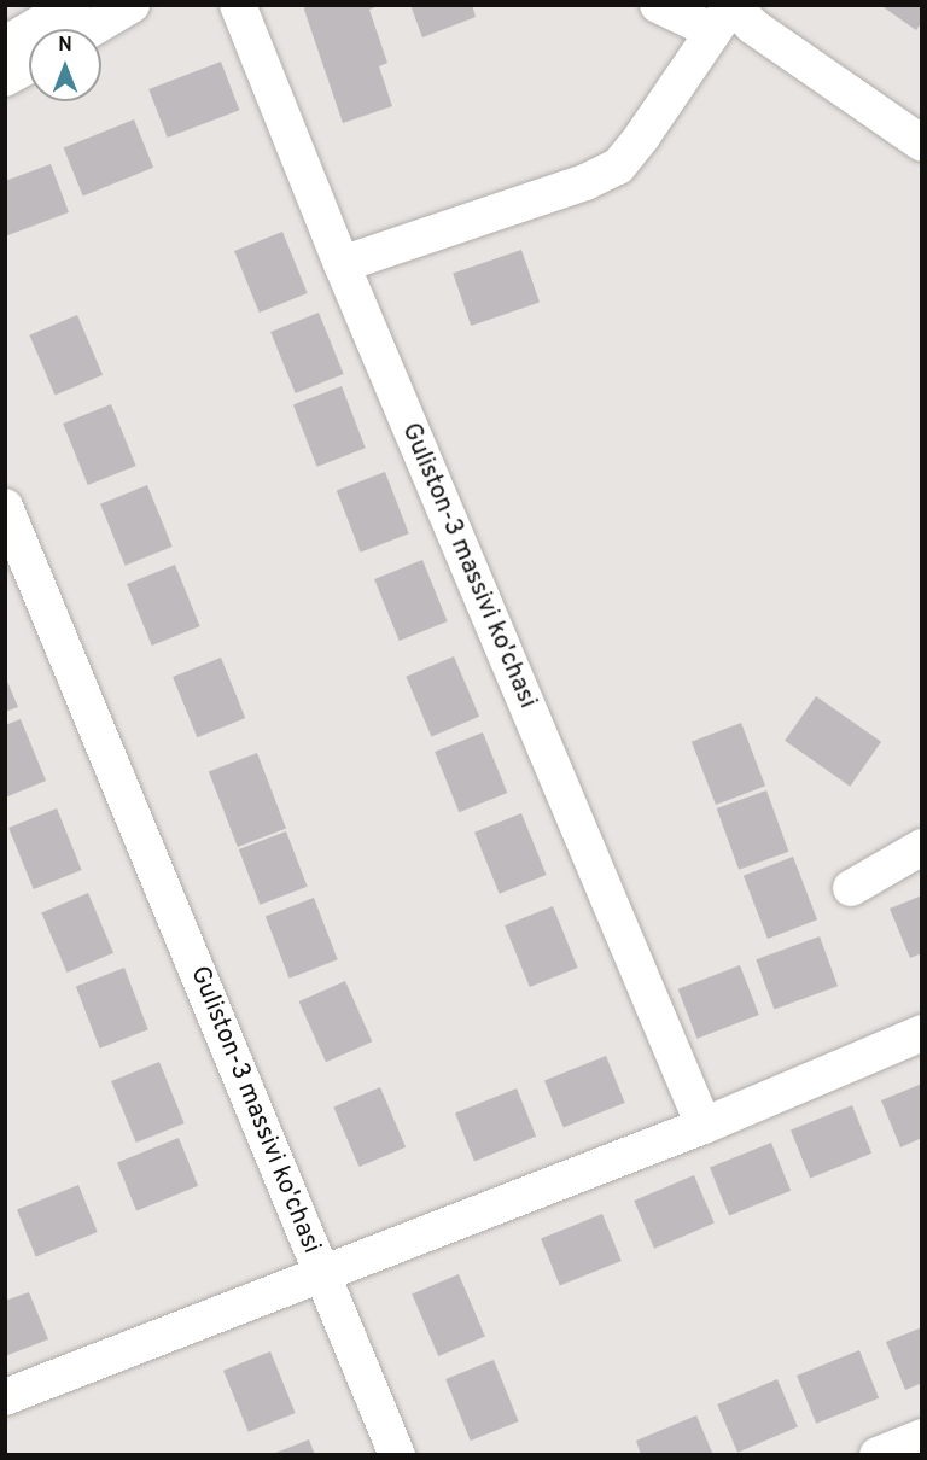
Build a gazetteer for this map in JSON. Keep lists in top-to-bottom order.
{
  "streets": {
    "street": ["Guliston-3 massivi ko'chasi"]
  },
  "north": "top"
}
